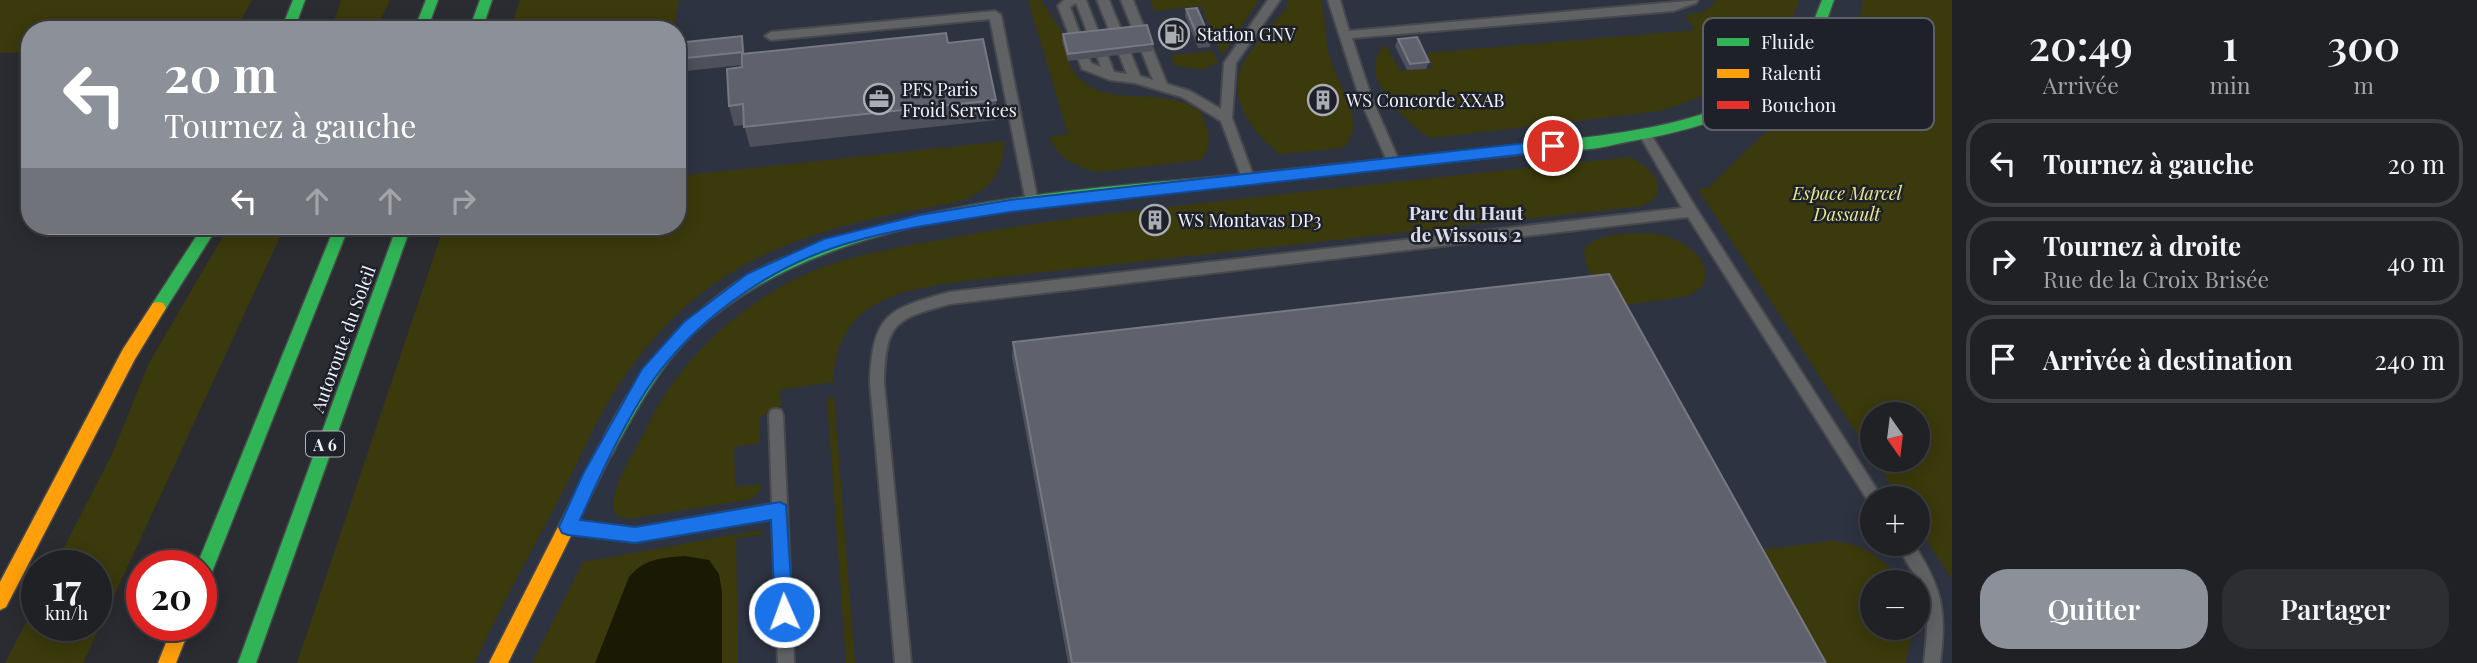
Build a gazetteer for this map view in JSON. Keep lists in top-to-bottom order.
{
  "streets": {
    "main road": ["Autoroute du Soleil", "A 6"]
  },
  "districts": ["Parc du Haut de Wissous 2"],
  "parks": ["Espace Marcel Dassault"],
  "places": {
    "fuel station": ["Station GNV"],
    "office": ["PFS Paris Froid Services"],
    "building": ["WS Concorde XXAB", "WS Montavas DP3"]
  },
  "legend": ["Fluide", "Ralenti", "Bouchon"],
  "north": "bottom",
  "page": {
    "eta": [
      "20:49",
      "Arrivée",
      "1",
      "min",
      "300",
      "m"
    ],
    "turn": ["20 m", "Tournez à gauche"],
    "list": [
      {
        "name": "Tournez à gauche",
        "value": "20 m"
      },
      {
        "name": "Tournez à droite",
        "note": "Rue de la Croix Brisée",
        "value": "40 m"
      },
      {
        "name": "Arrivée à destination",
        "value": "240 m"
      }
    ],
    "map_buttons": ["+", "−"],
    "speed": "17 km/h",
    "limit": "20",
    "buttons": ["Quitter", "Partager"]
  }
}
